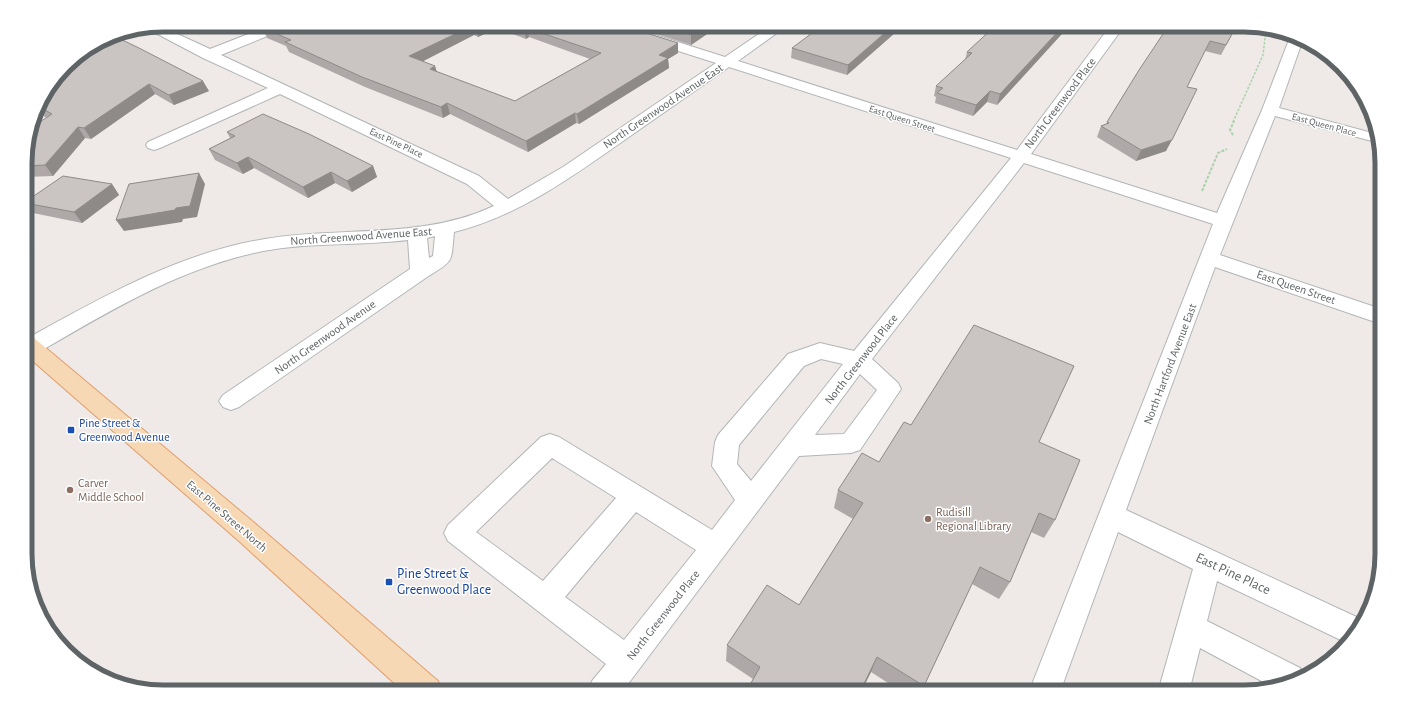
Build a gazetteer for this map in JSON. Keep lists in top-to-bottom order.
{
  "streets": {
    "main road": ["East Pine Street North"],
    "street": [
      "North Greenwood Place",
      "North Greenwood Avenue East",
      "East Queen Street",
      "East Queen Place",
      "East Pine Place",
      "North Greenwood Avenue",
      "North Hartford Avenue East"
    ]
  },
  "crossings": [
    ["North Greenwood Place", "East Queen Street"],
    ["North Greenwood Avenue East", "East Queen Street"],
    ["North Greenwood Avenue East", "East Pine Place"],
    ["North Greenwood Avenue East", "North Greenwood Avenue"],
    ["East Queen Street", "North Hartford Avenue East"],
    ["East Queen Place", "North Hartford Avenue East"],
    ["East Pine Place", "North Hartford Avenue East"]
  ],
  "places": {
    "transit": ["Pine Street & Greenwood Avenue", "Pine Street & Greenwood Place"],
    "other": ["Carver Middle School", "Rudisill Regional Library"]
  }
}
